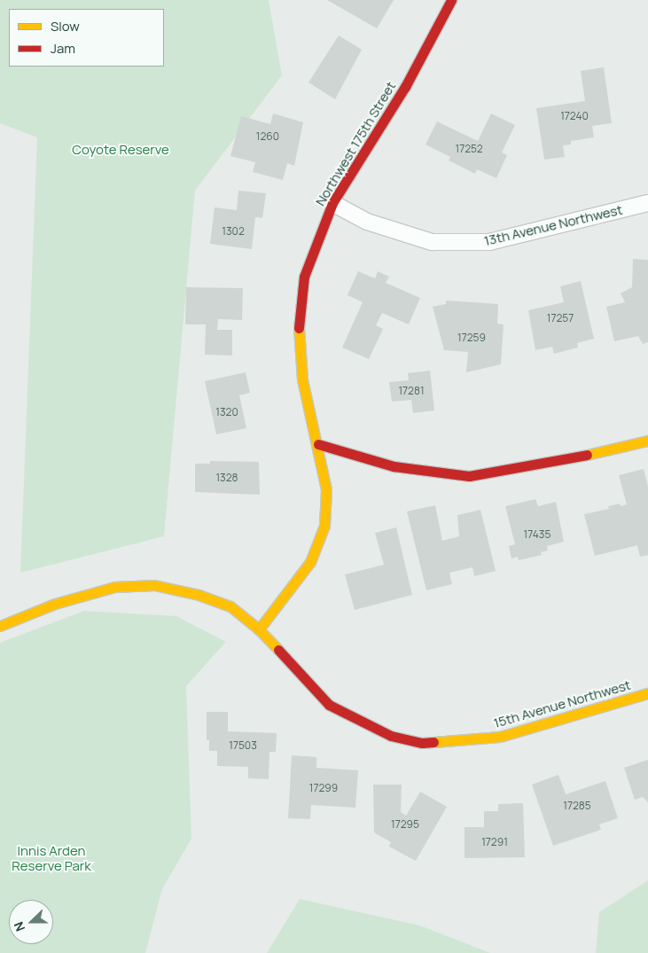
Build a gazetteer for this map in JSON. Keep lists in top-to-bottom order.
{
  "streets": {
    "street": ["Northwest 175th Street", "13th Avenue Northwest", "15th Avenue Northwest"]
  },
  "crossings": [
    ["Northwest 175th Street", "13th Avenue Northwest"],
    ["Northwest 175th Street", "15th Avenue Northwest"]
  ],
  "parks": ["Coyote Reserve", "Innis Arden Reserve Park"],
  "house_numbers": [
    "17240",
    "1260",
    "17252",
    "1302",
    "17257",
    "17259",
    "17281",
    "1320",
    "1328",
    "17435",
    "17503",
    "17299",
    "17285",
    "17295",
    "17291"
  ],
  "legend": ["Slow", "Jam"],
  "north": "left"
}
